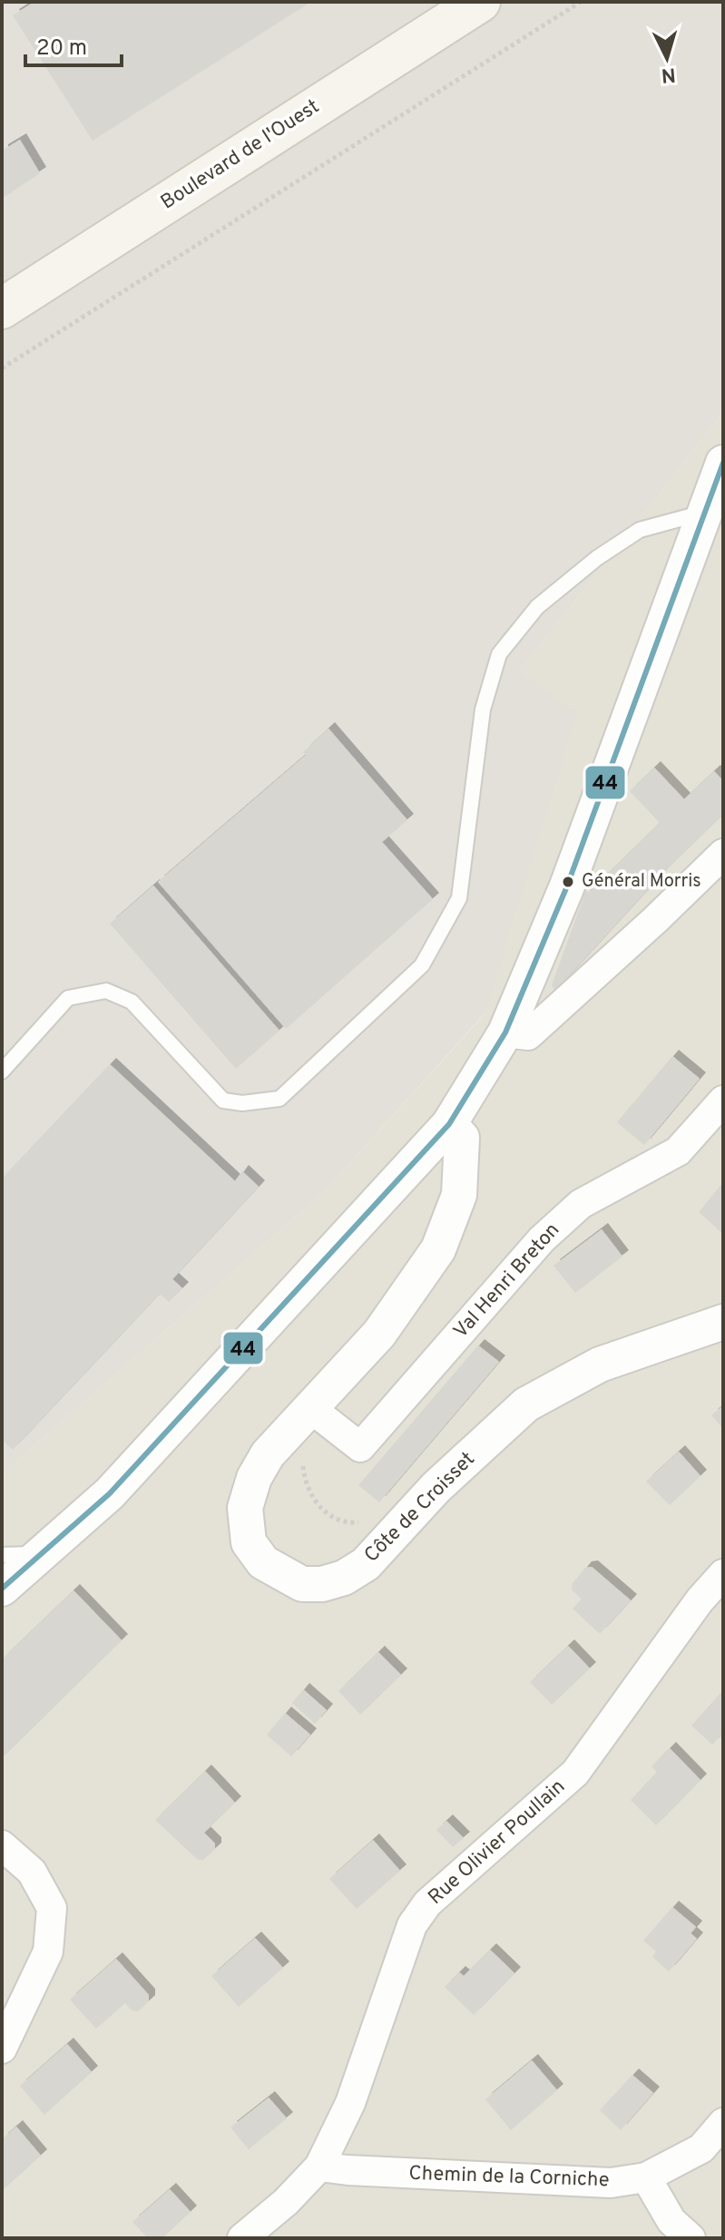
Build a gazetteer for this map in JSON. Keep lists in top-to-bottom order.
{
  "streets": {
    "main road": ["Boulevard de l'Ouest"],
    "street": [
      "Val Henri Breton",
      "Côte de Croisset",
      "Rue Olivier Poullain",
      "Chemin de la Corniche"
    ]
  },
  "crossings": [
    ["Val Henri Breton", "Côte de Croisset"],
    ["Rue Olivier Poullain", "Chemin de la Corniche"]
  ],
  "places": ["Général Morris"],
  "lines": ["transit line 44"],
  "scale_bar": "20 m",
  "north": "bottom"
}
